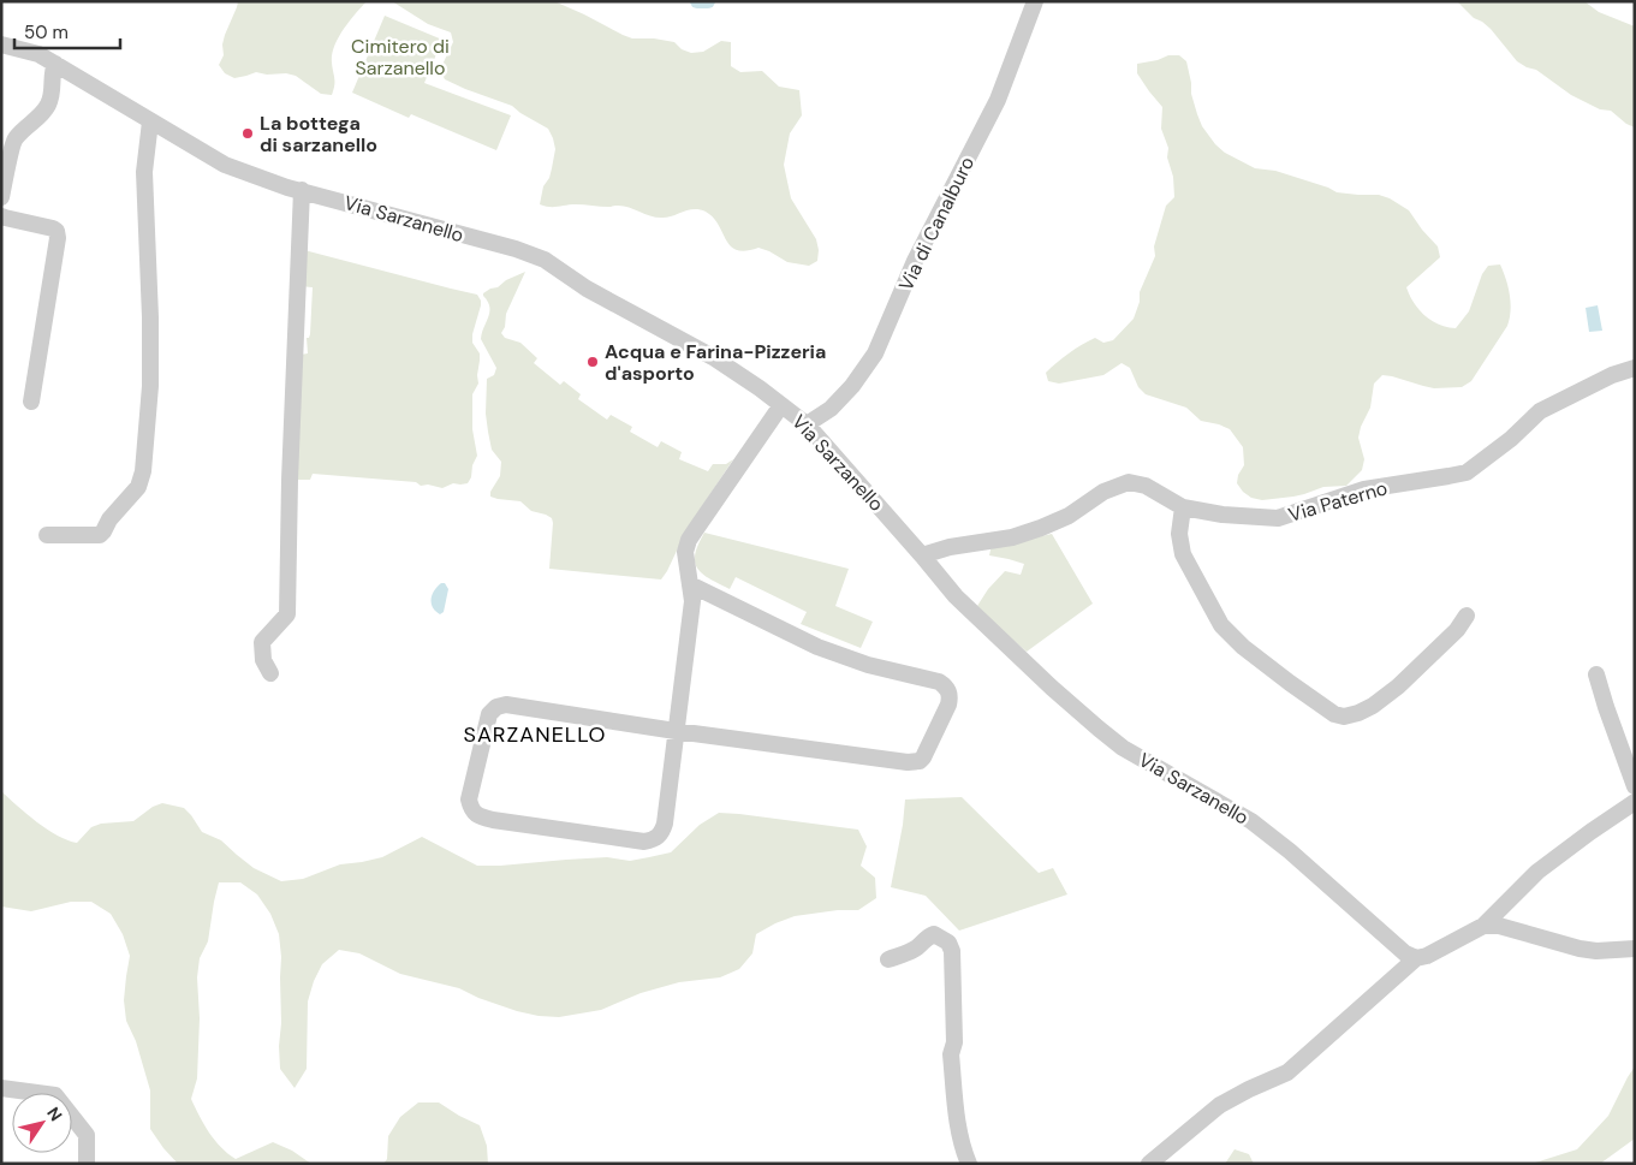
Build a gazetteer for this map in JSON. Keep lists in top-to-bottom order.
{
  "streets": {
    "street": ["Via Sarzanello", "Via di Canalburo", "Via Paterno"]
  },
  "crossings": [
    ["Via Sarzanello", "Via di Canalburo"],
    ["Via Sarzanello", "Via Paterno"]
  ],
  "districts": ["SARZANELLO"],
  "parks": ["Cimitero di Sarzanello"],
  "places": ["La bottega di sarzanello", "Acqua e Farina-Pizzeria d'asporto"],
  "scale_bar": "50 m",
  "north": "top right"
}
